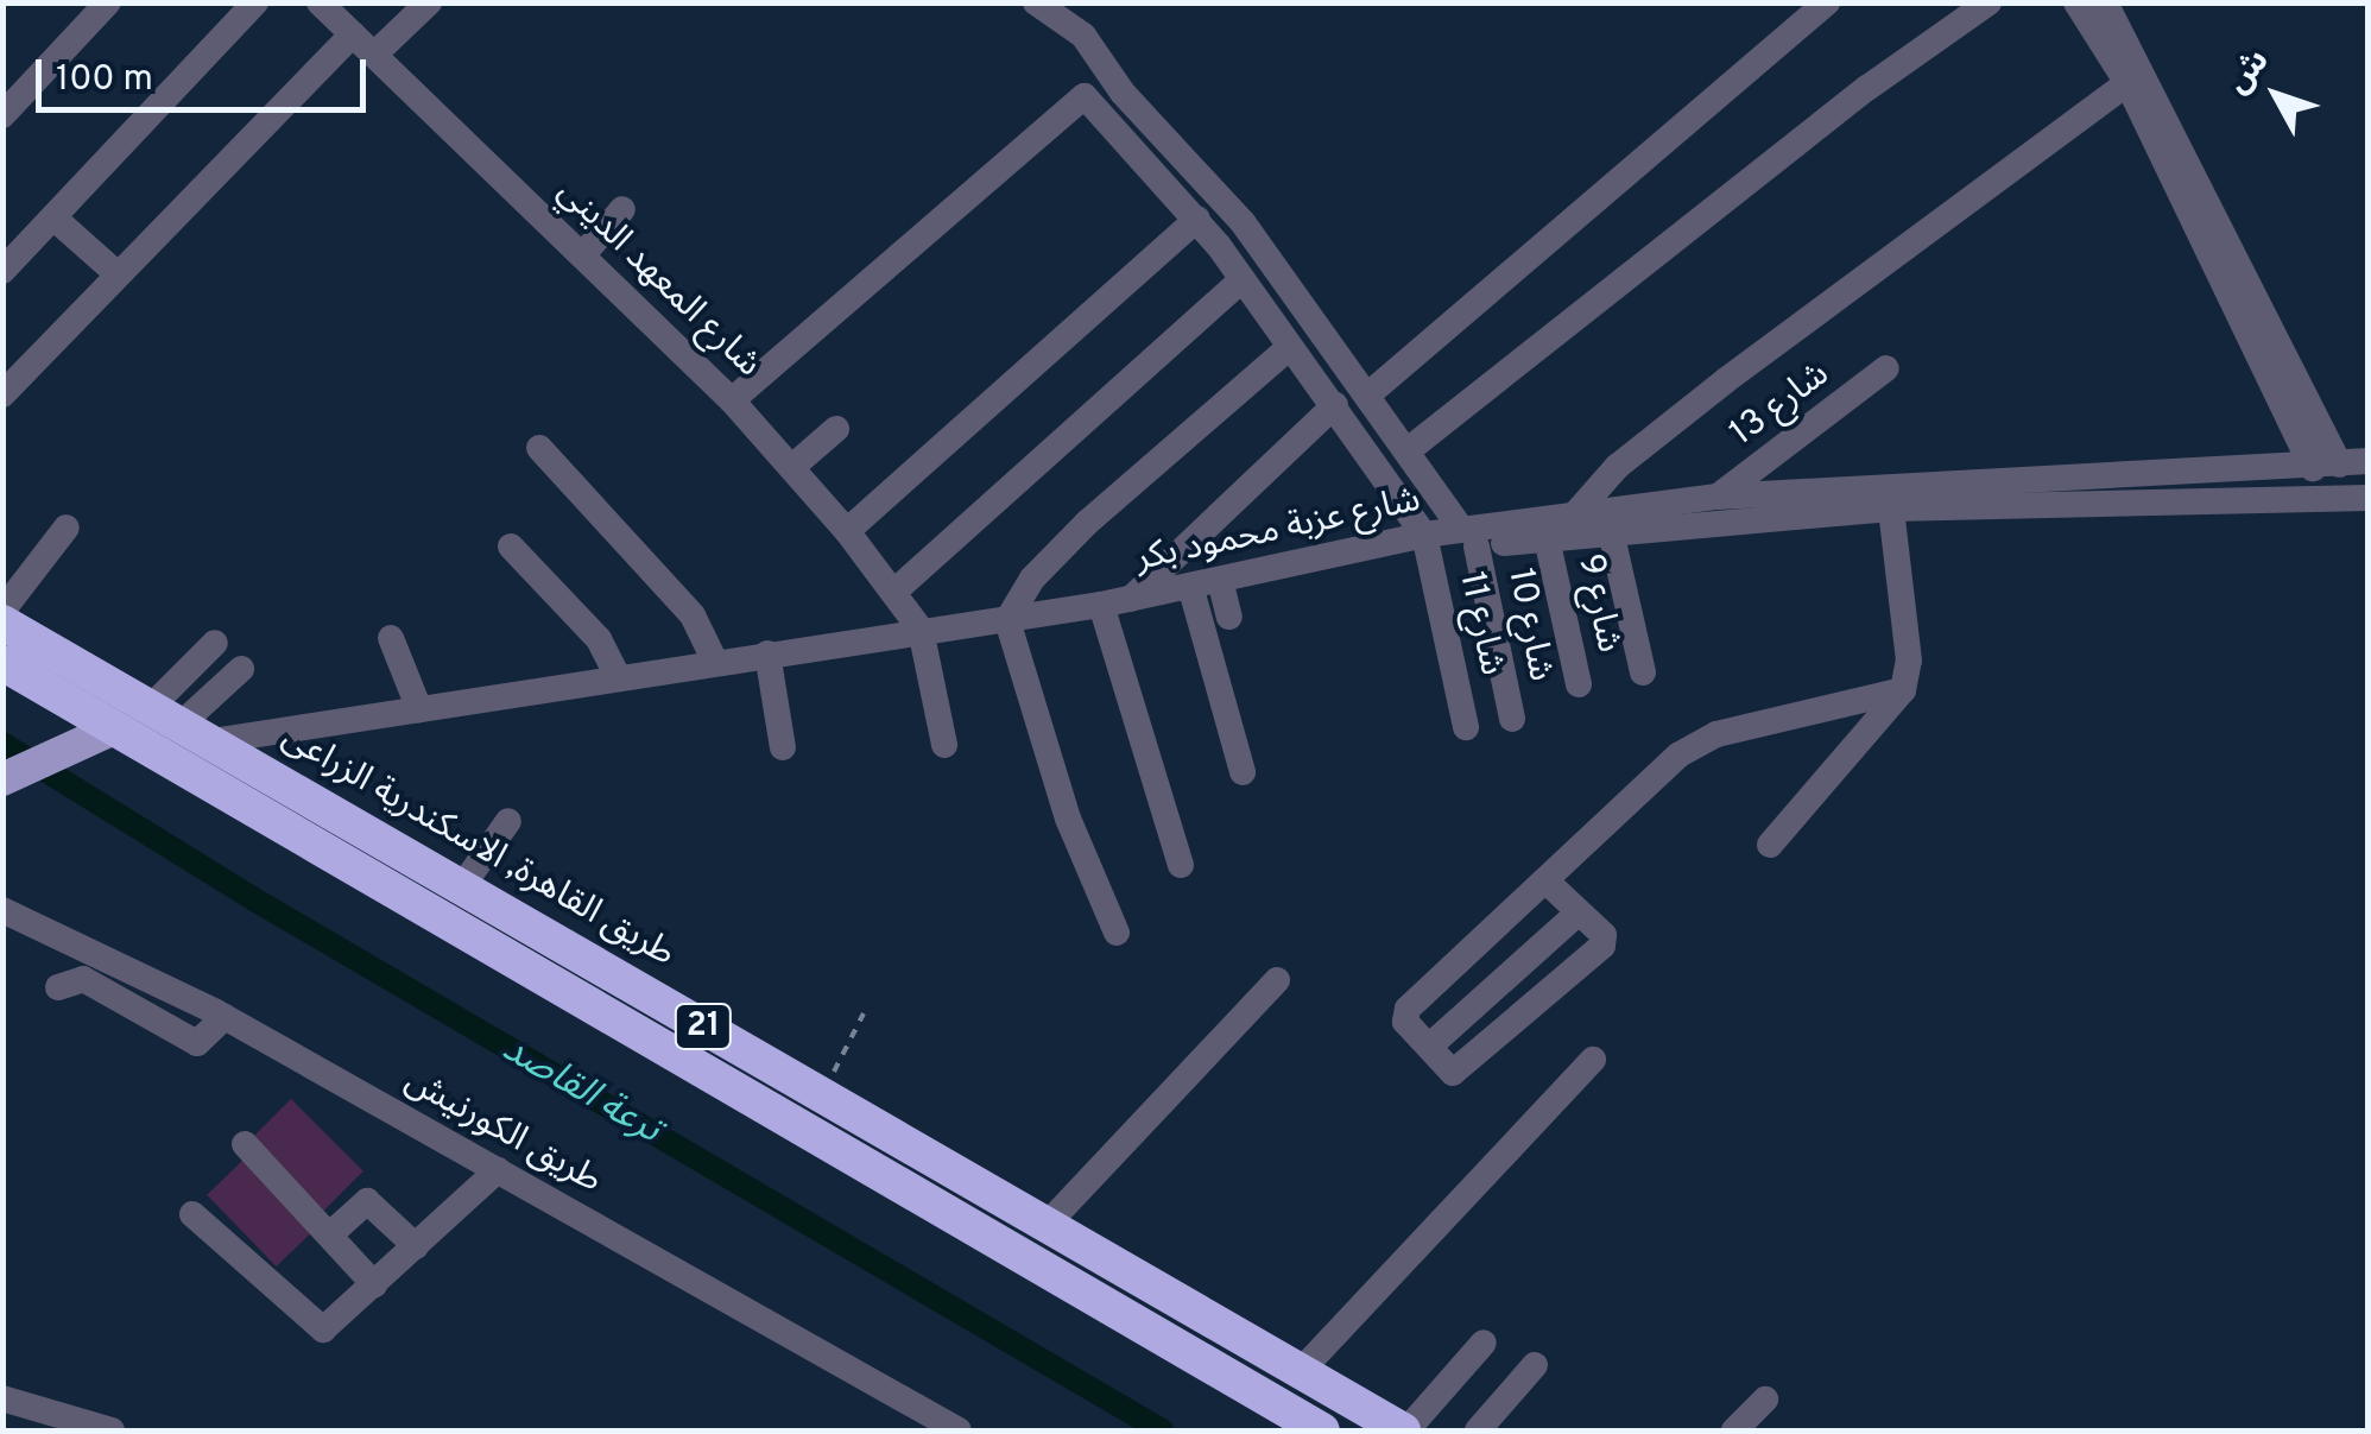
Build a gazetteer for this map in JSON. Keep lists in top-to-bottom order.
{
  "streets": {
    "highway": ["طريق القاهرة, الاسكندرية الزراعى", "21"],
    "street": [
      "شارع المعهد الديني",
      "شارع 13",
      "شارع عزبة محمود بكر",
      "شارع 9",
      "شارع 11",
      "شارع 10",
      "طريق الكورنيش"
    ]
  },
  "crossings": [
    ["شارع المعهد الديني", "شارع عزبة محمود بكر"],
    ["شارع 13", "شارع عزبة محمود بكر"],
    ["شارع عزبة محمود بكر", "شارع 9"],
    ["شارع عزبة محمود بكر", "شارع 11"],
    ["شارع عزبة محمود بكر", "شارع 10"],
    ["شارع عزبة محمود بكر", "طريق القاهرة, الاسكندرية الزراعى"]
  ],
  "water": ["ترعة القاصد"],
  "scale_bar": "100 m",
  "north": "top left"
}
